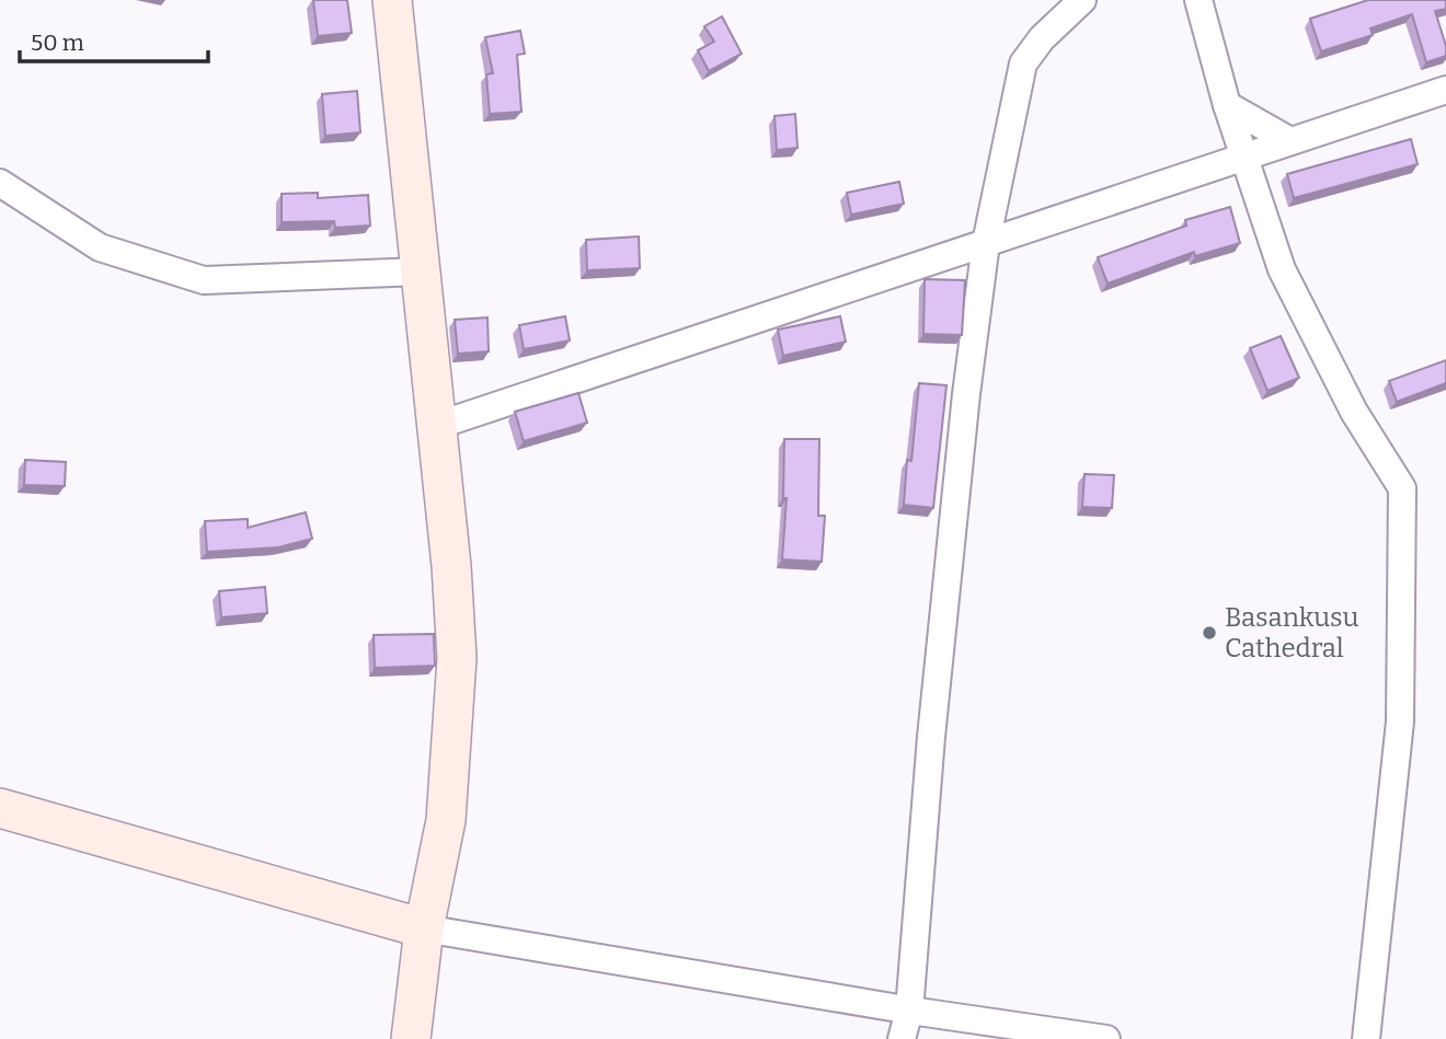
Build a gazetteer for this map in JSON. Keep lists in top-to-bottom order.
{
  "places": ["Basankusu Cathedral"],
  "scale_bar": "50 m"
}
